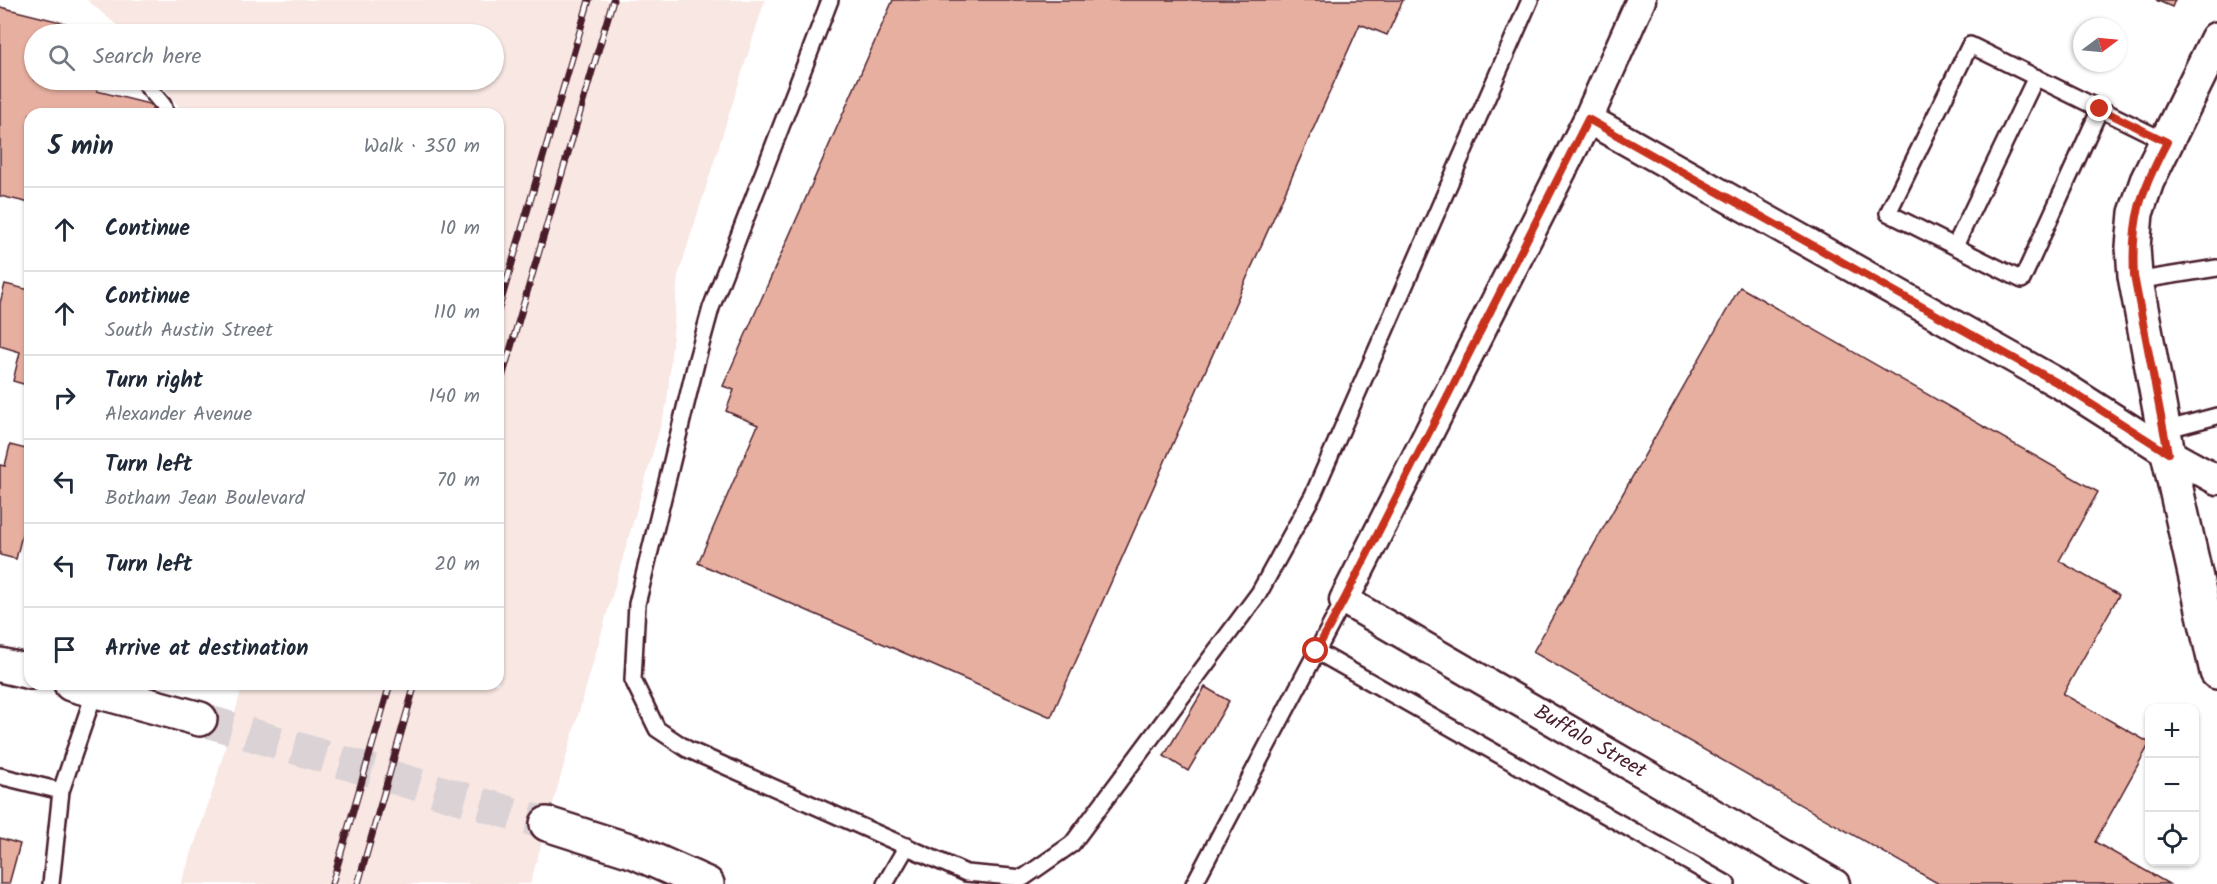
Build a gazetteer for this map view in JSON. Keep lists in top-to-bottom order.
{
  "streets": {
    "street": ["Buffalo Street"]
  },
  "north": "right",
  "page": {
    "search": "Search here",
    "heading": ["5 min", "Walk · 350 m"],
    "list": [
      ["Continue", "10 m"],
      ["Continue", "South Austin Street", "110 m"],
      ["Turn right", "Alexander Avenue", "140 m"],
      ["Turn left", "Botham Jean Boulevard", "70 m"],
      ["Turn left", "20 m"],
      "Arrive at destination"
    ],
    "map_buttons": ["+", "−"]
  }
}
